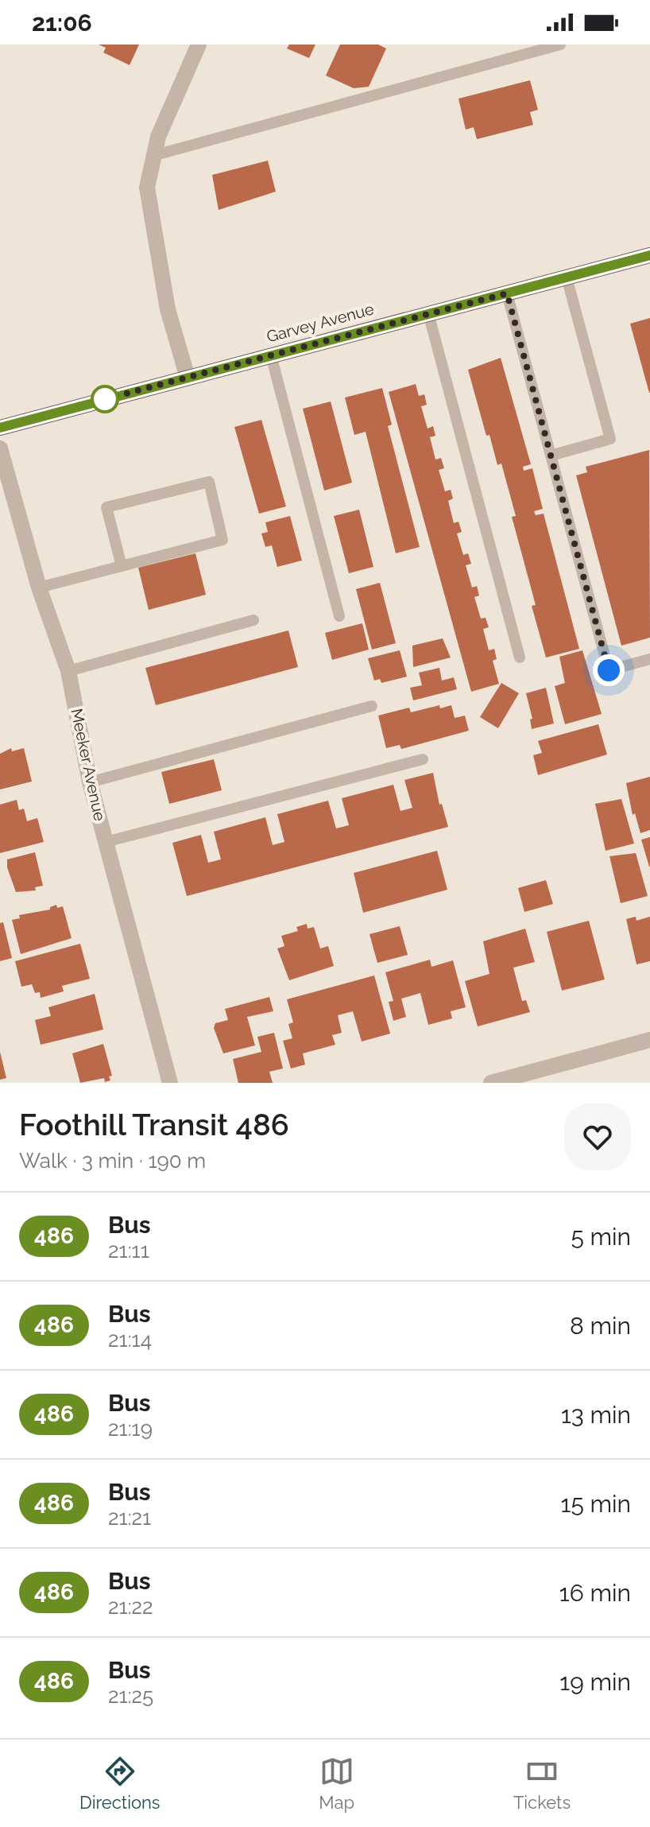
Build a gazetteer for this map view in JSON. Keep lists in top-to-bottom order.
{
  "streets": {
    "main road": ["Garvey Avenue"],
    "street": ["Meeker Avenue"]
  },
  "lines": ["bus line 486"],
  "page": {
    "status": "21:06",
    "heading": ["Foothill Transit 486", "Walk · 3 min · 190 m"],
    "list": [
      {
        "mark": "486",
        "name": "Bus",
        "note": "21:11",
        "value": "5 min"
      },
      {
        "mark": "486",
        "name": "Bus",
        "note": "21:14",
        "value": "8 min"
      },
      {
        "mark": "486",
        "name": "Bus",
        "note": "21:19",
        "value": "13 min"
      },
      {
        "mark": "486",
        "name": "Bus",
        "note": "21:21",
        "value": "15 min"
      },
      {
        "mark": "486",
        "name": "Bus",
        "note": "21:22",
        "value": "16 min"
      },
      {
        "mark": "486",
        "name": "Bus",
        "note": "21:25",
        "value": "19 min"
      }
    ],
    "tabs": ["Directions", "Map", "Tickets"]
  }
}
